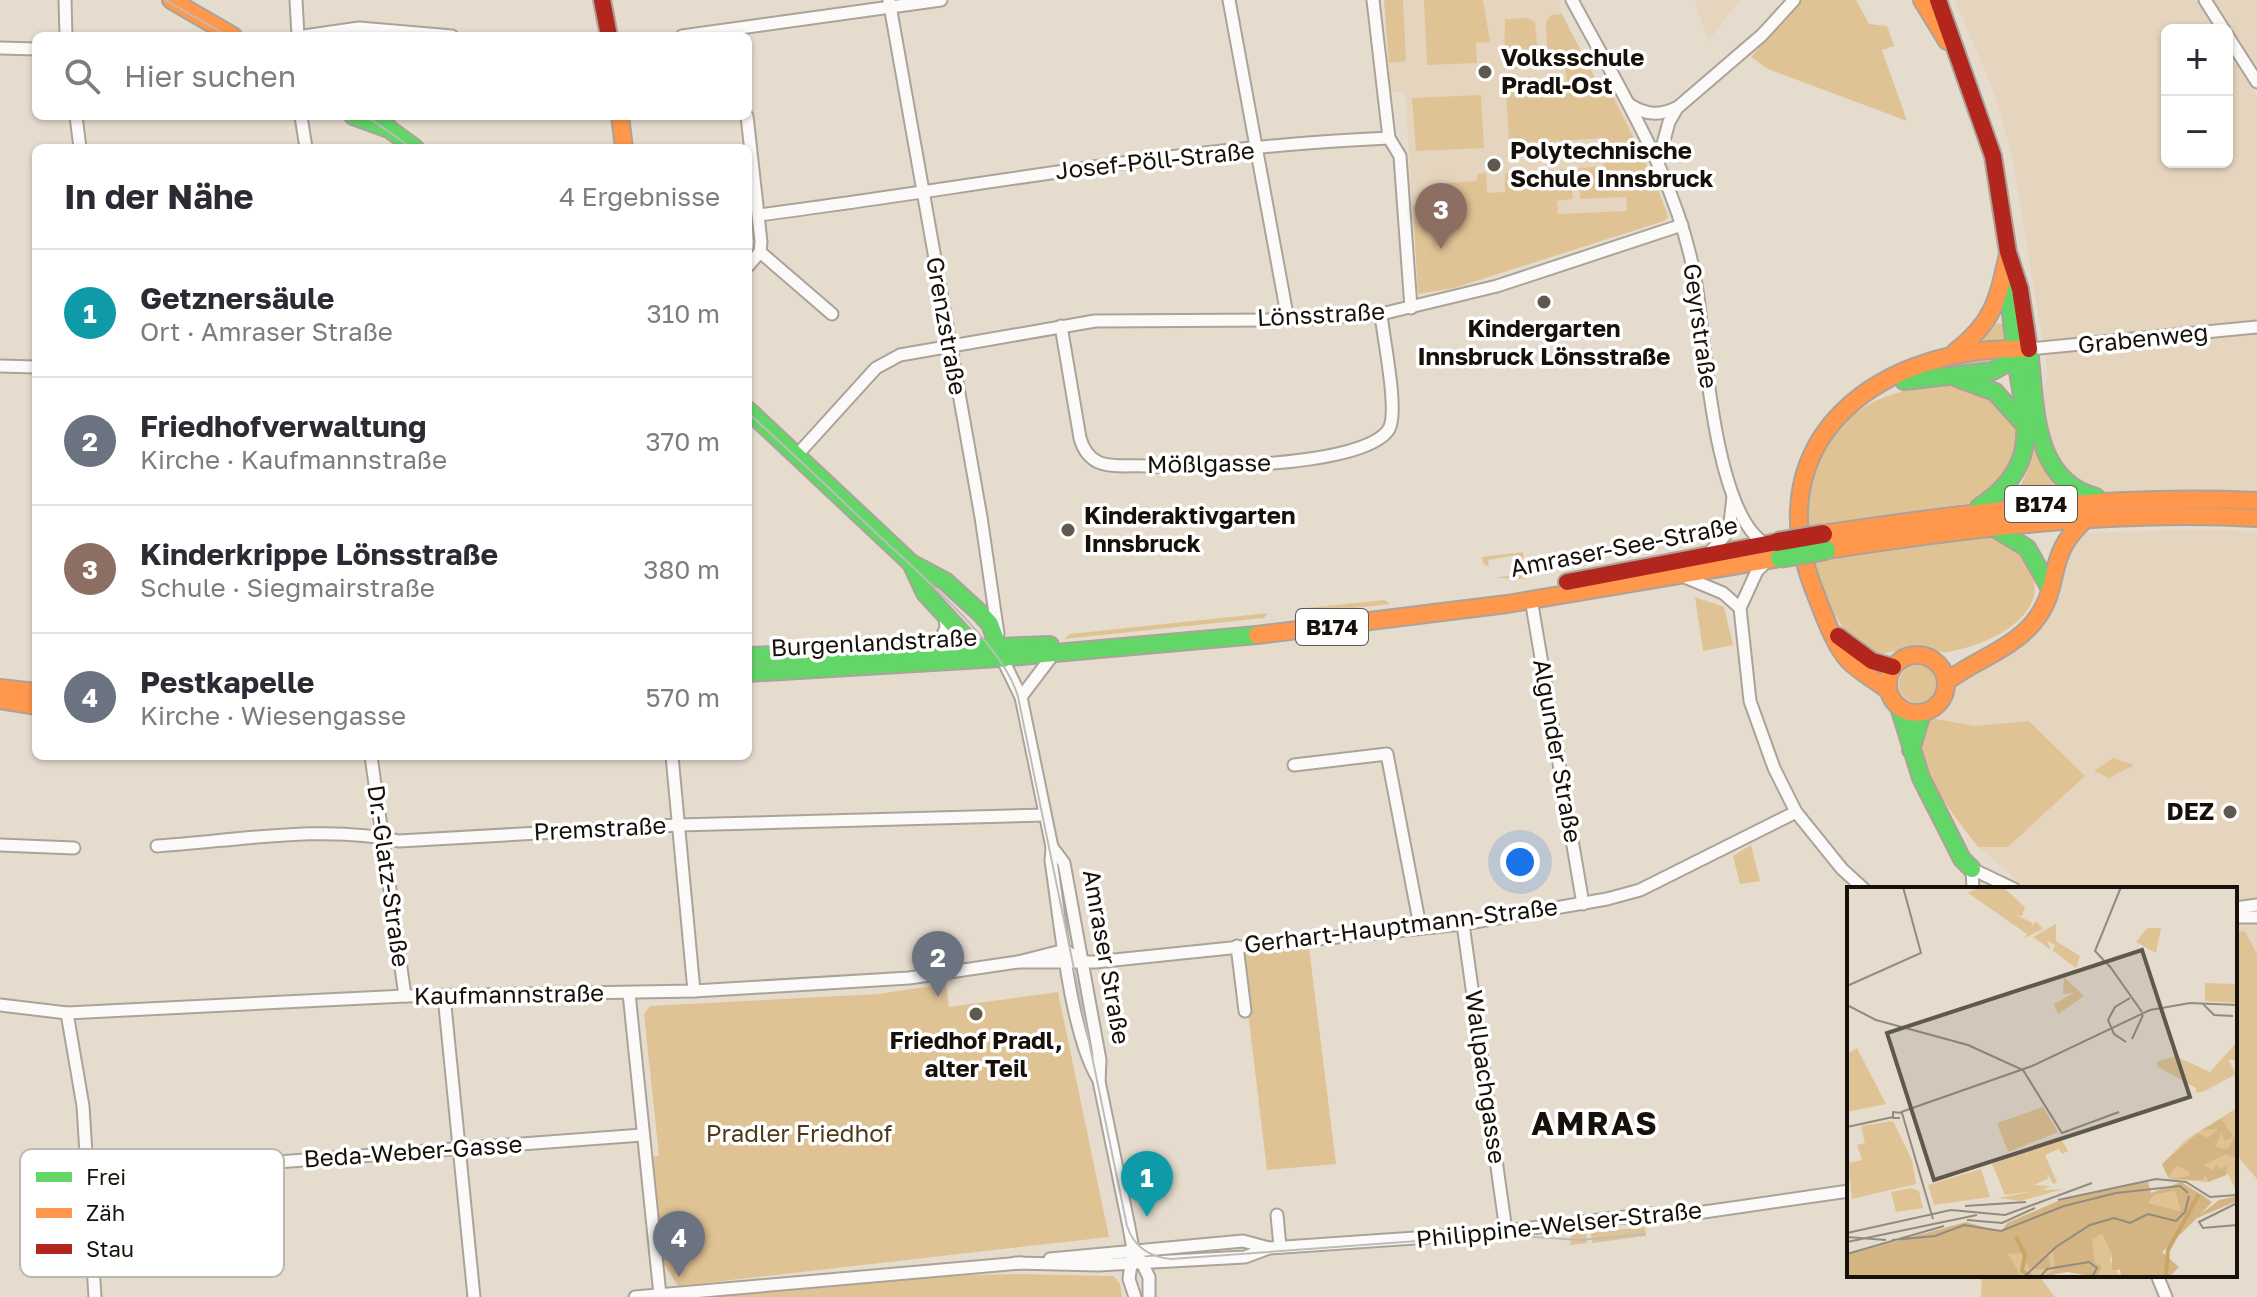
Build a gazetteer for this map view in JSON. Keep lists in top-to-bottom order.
{
  "streets": {
    "main road": [
      "B174",
      "Amraser-See-Straße",
      "Burgenlandstraße",
      "Amraser Straße"
    ],
    "street": [
      "Josef-Pöll-Straße",
      "Lönsstraße",
      "Grenzstraße",
      "Geyrstraße",
      "Grabenweg",
      "Mößlgasse",
      "Algunder Straße",
      "Premstraße",
      "Dr.-Glatz-Straße",
      "Gerhart-Hauptmann-Straße",
      "Kaufmannstraße",
      "Wallpachgasse",
      "Beda-Weber-Gasse",
      "Philippine-Welser-Straße"
    ]
  },
  "crossings": [
    ["Josef-Pöll-Straße", "Grenzstraße"],
    ["Lönsstraße", "Grenzstraße"],
    ["Lönsstraße", "Geyrstraße"],
    ["Lönsstraße", "Mößlgasse"],
    ["Lönsstraße", "Amraser Straße"],
    ["Grenzstraße", "Amraser-See-Straße"],
    ["Grenzstraße", "Burgenlandstraße"],
    ["Grenzstraße", "Amraser Straße"],
    ["Geyrstraße", "Amraser-See-Straße"],
    ["Amraser-See-Straße", "Burgenlandstraße"],
    ["Amraser-See-Straße", "Algunder Straße"],
    ["Amraser-See-Straße", "Amraser Straße"],
    ["Burgenlandstraße", "Amraser Straße"],
    ["Algunder Straße", "Gerhart-Hauptmann-Straße"],
    ["Premstraße", "Dr.-Glatz-Straße"],
    ["Premstraße", "Amraser Straße"],
    ["Dr.-Glatz-Straße", "Kaufmannstraße"],
    ["Gerhart-Hauptmann-Straße", "Amraser Straße"],
    ["Gerhart-Hauptmann-Straße", "Kaufmannstraße"],
    ["Gerhart-Hauptmann-Straße", "Wallpachgasse"],
    ["Amraser Straße", "Kaufmannstraße"],
    ["Amraser Straße", "Philippine-Welser-Straße"],
    ["Wallpachgasse", "Philippine-Welser-Straße"]
  ],
  "districts": ["AMRAS"],
  "parks": ["Pradler Friedhof"],
  "places": [
    "Volksschule Pradl-Ost",
    "Polytechnische Schule Innsbruck",
    "Kindergarten Innsbruck Lönsstraße",
    "Kinderaktivgarten Innsbruck",
    "DEZ",
    "Friedhof Pradl, alter Teil"
  ],
  "legend": ["Frei", "Zäh", "Stau"],
  "page": {
    "map_buttons": ["+", "−"],
    "search": "Hier suchen",
    "heading": ["In der Nähe", "4 Ergebnisse"],
    "pins": [
      "3",
      "2",
      "1",
      "4"
    ],
    "list": [
      {
        "mark": "1",
        "name": "Getznersäule",
        "note": "Ort · Amraser Straße",
        "value": "310 m"
      },
      {
        "mark": "2",
        "name": "Friedhofverwaltung",
        "note": "Kirche · Kaufmannstraße",
        "value": "370 m"
      },
      {
        "mark": "3",
        "name": "Kinderkrippe Lönsstraße",
        "note": "Schule · Siegmairstraße",
        "value": "380 m"
      },
      {
        "mark": "4",
        "name": "Pestkapelle",
        "note": "Kirche · Wiesengasse",
        "value": "570 m"
      }
    ]
  }
}
